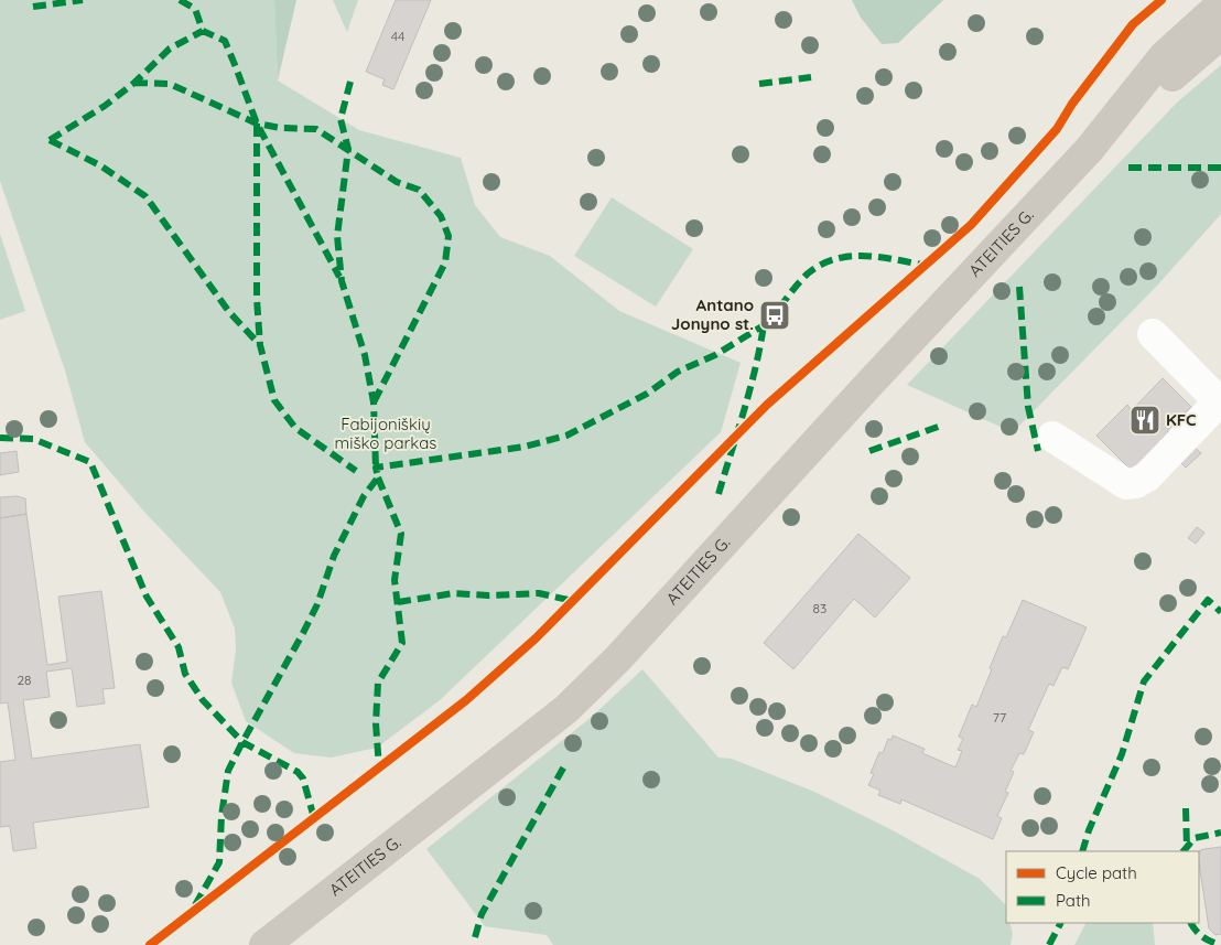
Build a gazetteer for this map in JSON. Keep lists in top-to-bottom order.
{
  "streets": {
    "main road": ["ATEITIES G."]
  },
  "parks": ["Fabijoniškių miško parkas"],
  "places": {
    "bus stop": ["Antano Jonyno st."],
    "restaurant": ["KFC"]
  },
  "house_numbers": [
    "44",
    "83",
    "28",
    "77"
  ],
  "legend": ["Cycle path", "Path"]
}
